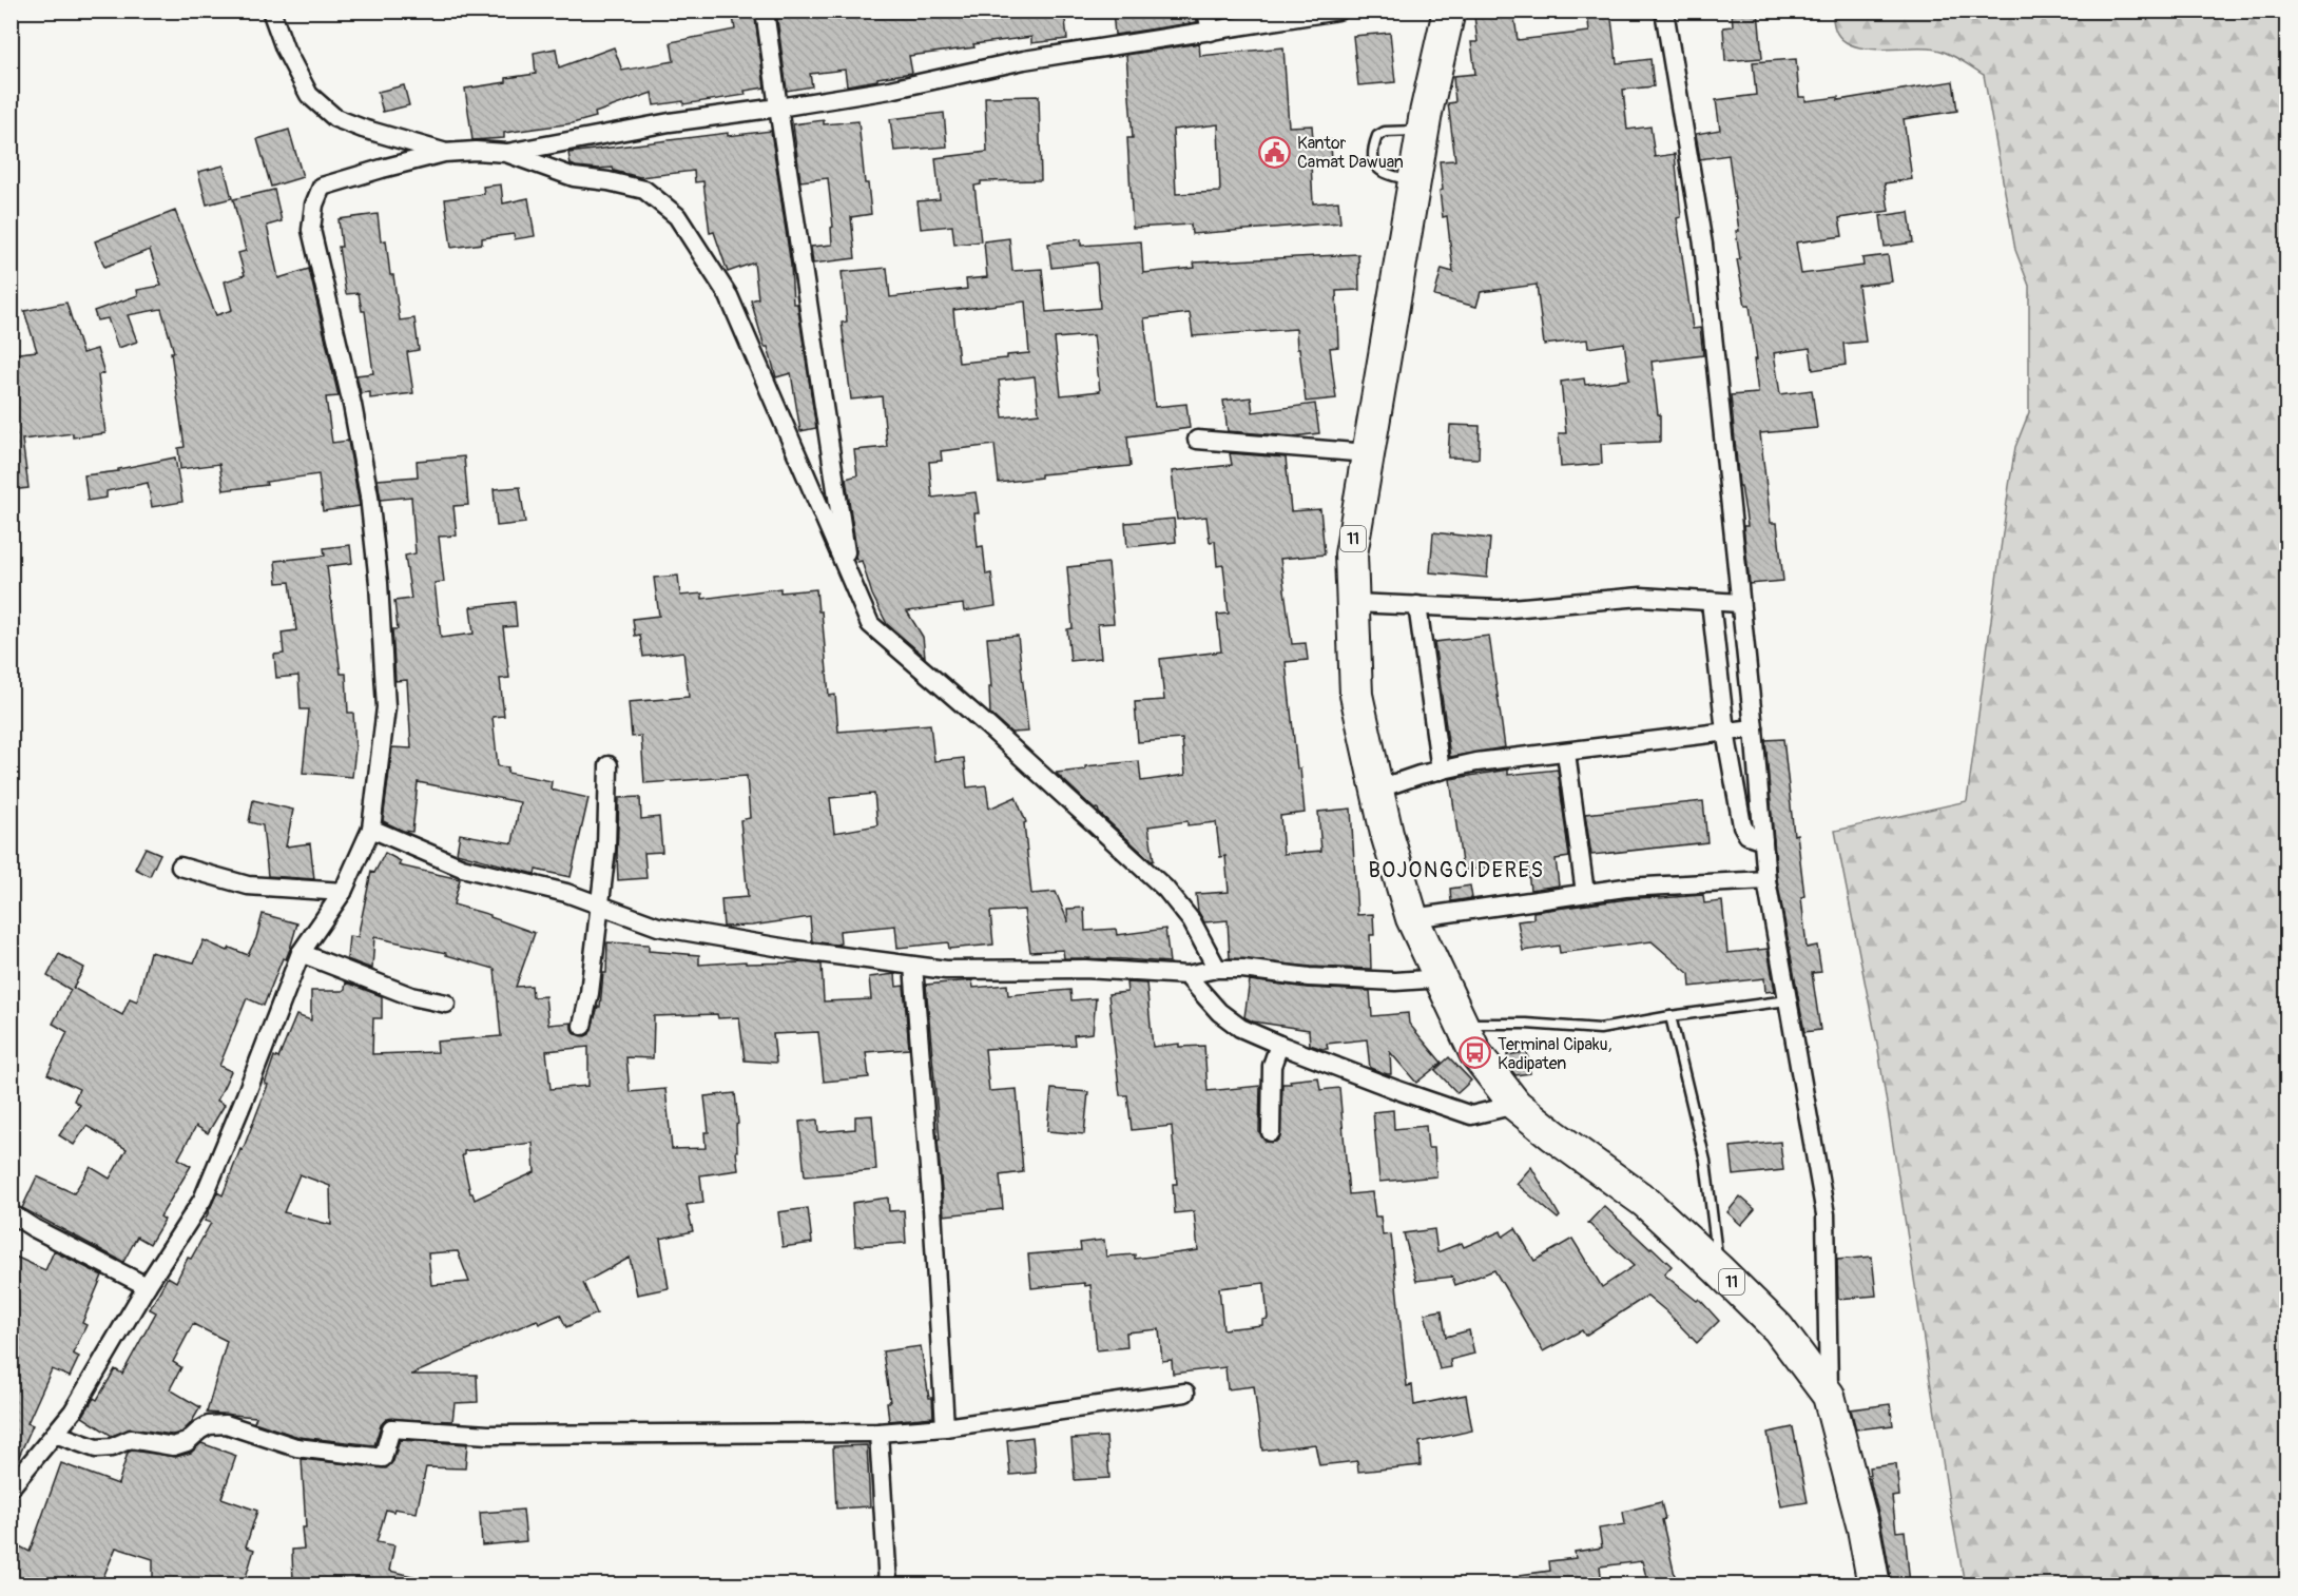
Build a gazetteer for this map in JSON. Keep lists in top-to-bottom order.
{
  "streets": {
    "highway": ["11"]
  },
  "districts": ["BOJONGCIDERES"],
  "places": {
    "public building": ["Kantor Camat Dawuan"],
    "bus stop": ["Terminal Cipaku, Kadipaten"]
  }
}
